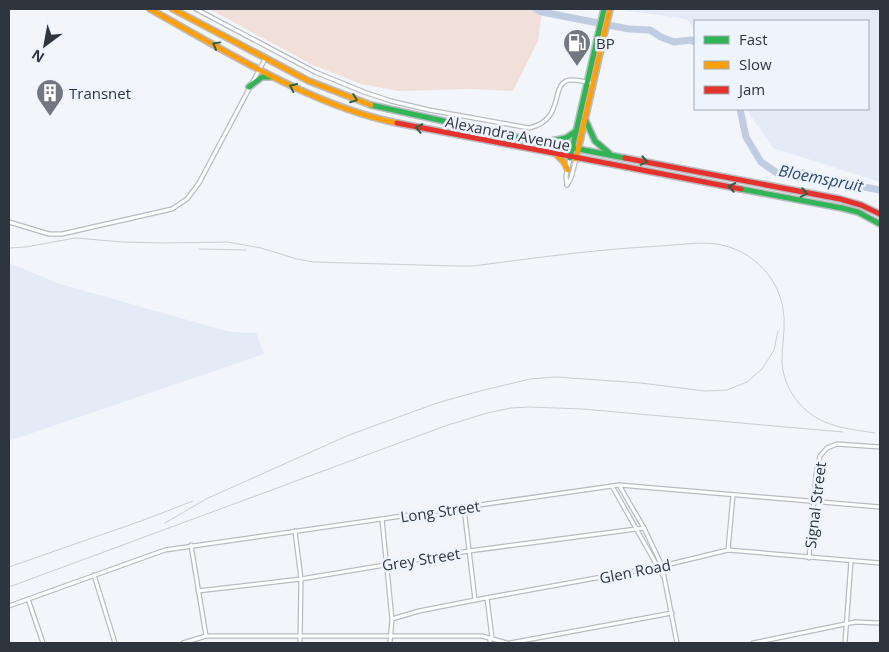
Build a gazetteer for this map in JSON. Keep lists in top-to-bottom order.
{
  "streets": {
    "main road": ["Alexandra Avenue"],
    "street": [
      "Signal Street",
      "Long Street",
      "Grey Street",
      "Glen Road"
    ]
  },
  "crossings": [
    ["Signal Street", "Long Street"],
    ["Signal Street", "Glen Road"]
  ],
  "water": ["Bloemspruit"],
  "places": {
    "fuel station": ["BP"],
    "building": ["Transnet"]
  },
  "legend": ["Fast", "Slow", "Jam"],
  "north": "bottom left"
}
